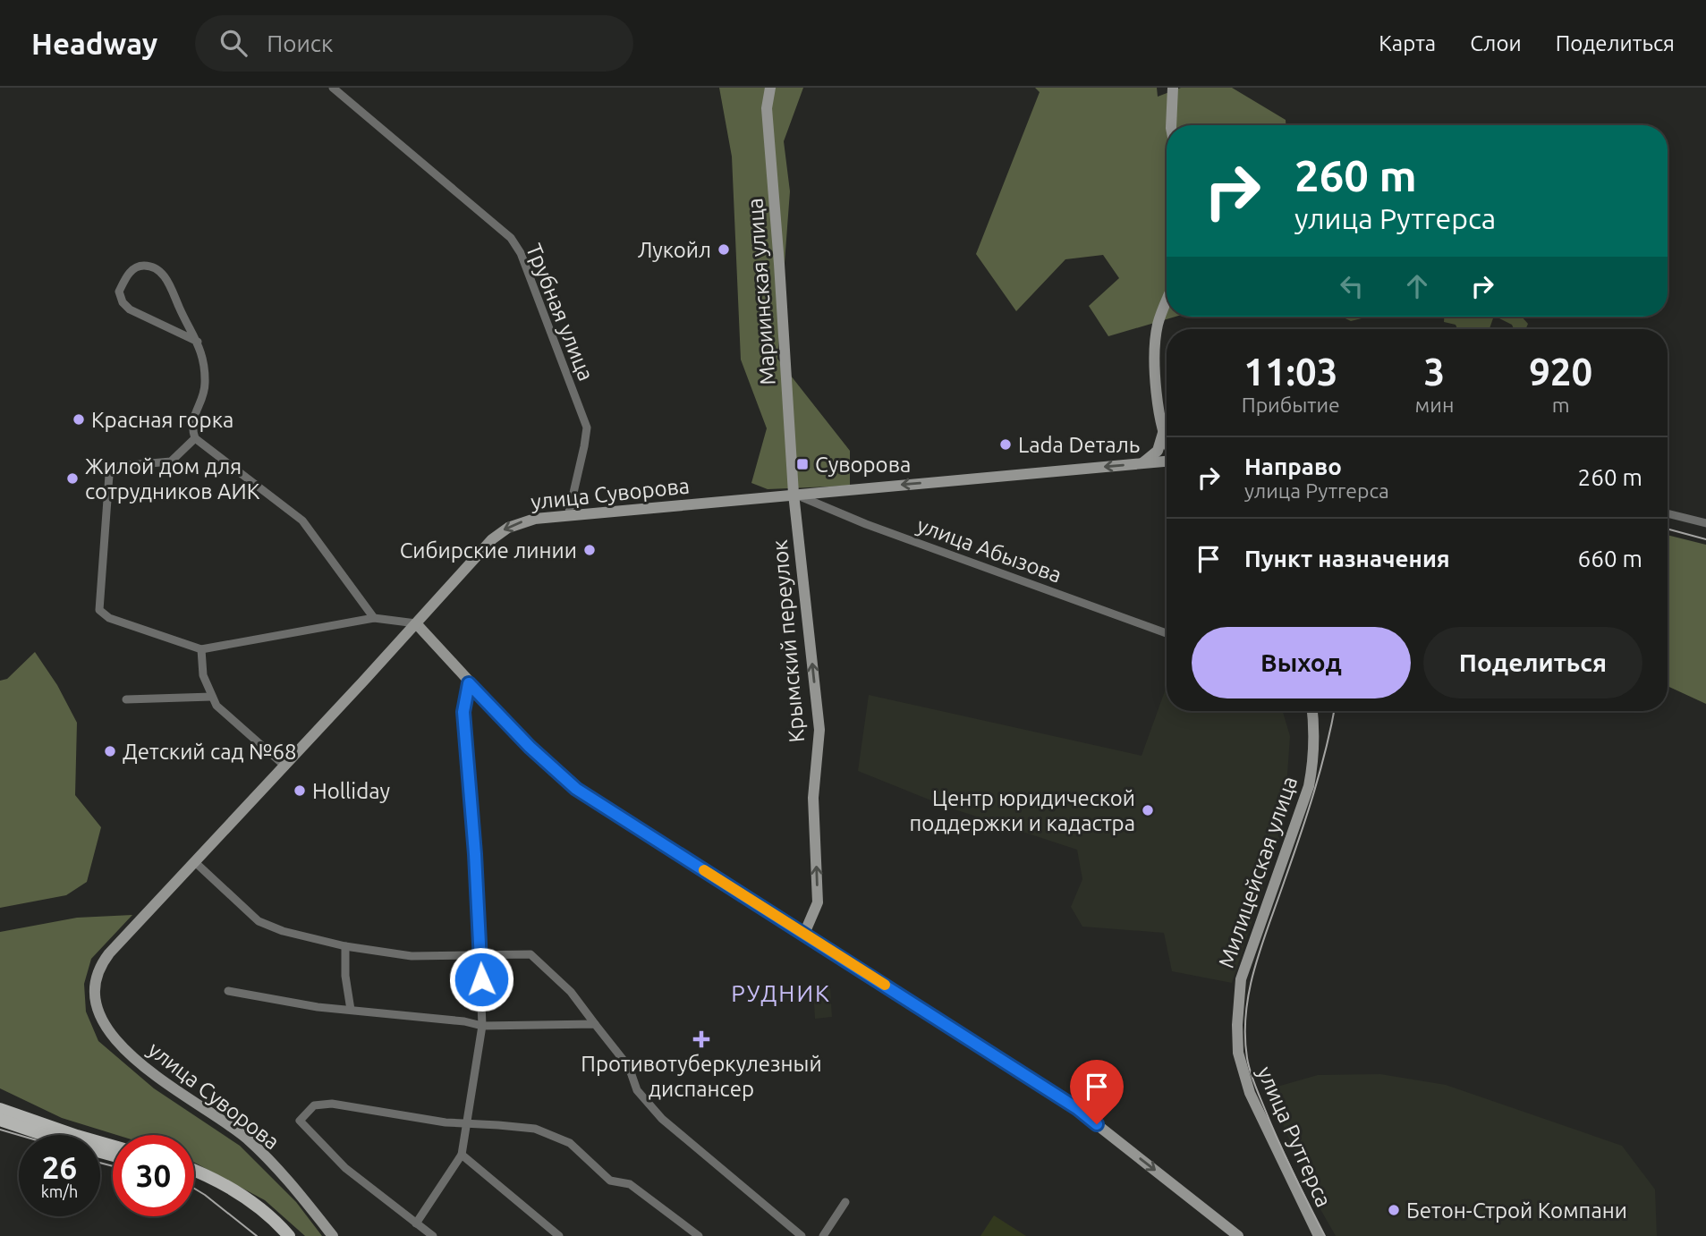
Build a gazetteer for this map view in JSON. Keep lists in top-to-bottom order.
{
  "streets": {
    "main road": [
      "Мариинская улица",
      "улица Суворова",
      "Крымский переулок",
      "Милицейская улица",
      "улица Рутгерса"
    ],
    "street": ["Трубная улица", "улица Абызова"]
  },
  "crossings": [
    ["Мариинская улица", "улица Суворова"],
    ["Мариинская улица", "улица Абызова"],
    ["Мариинская улица", "Крымский переулок"],
    ["Трубная улица", "улица Суворова"],
    ["улица Суворова", "улица Абызова"],
    ["улица Суворова", "Крымский переулок"],
    ["улица Абызова", "Крымский переулок"],
    ["Милицейская улица", "улица Рутгерса"]
  ],
  "one_way": ["Крымский переулок"],
  "districts": ["РУДНИК"],
  "places": {
    "other": [
      "Лукойл",
      "Красная горка",
      "Lada Dеталь",
      "Жилой дом для сотрудников АИК",
      "Сибирские линии",
      "Детский сад №68",
      "Holliday",
      "Центр юридической поддержки и кадастра",
      "Бетон-Строй Компани"
    ],
    "transit": ["Суворова"],
    "health": ["Противотуберкулезный диспансер"]
  },
  "page": {
    "header": "Headway",
    "search": "Поиск",
    "nav": ["Карта", "Слои", "Поделиться"],
    "turn": ["260 m", "улица Рутгерса"],
    "eta": [
      "11:03",
      "Прибытие",
      "3",
      "мин",
      "920",
      "m"
    ],
    "list": [
      {
        "name": "Направо",
        "note": "улица Рутгерса",
        "value": "260 m"
      },
      {
        "name": "Пункт назначения",
        "value": "660 m"
      }
    ],
    "buttons": ["Выход", "Поделиться"],
    "speed": "26 km/h",
    "limit": "30"
  }
}
